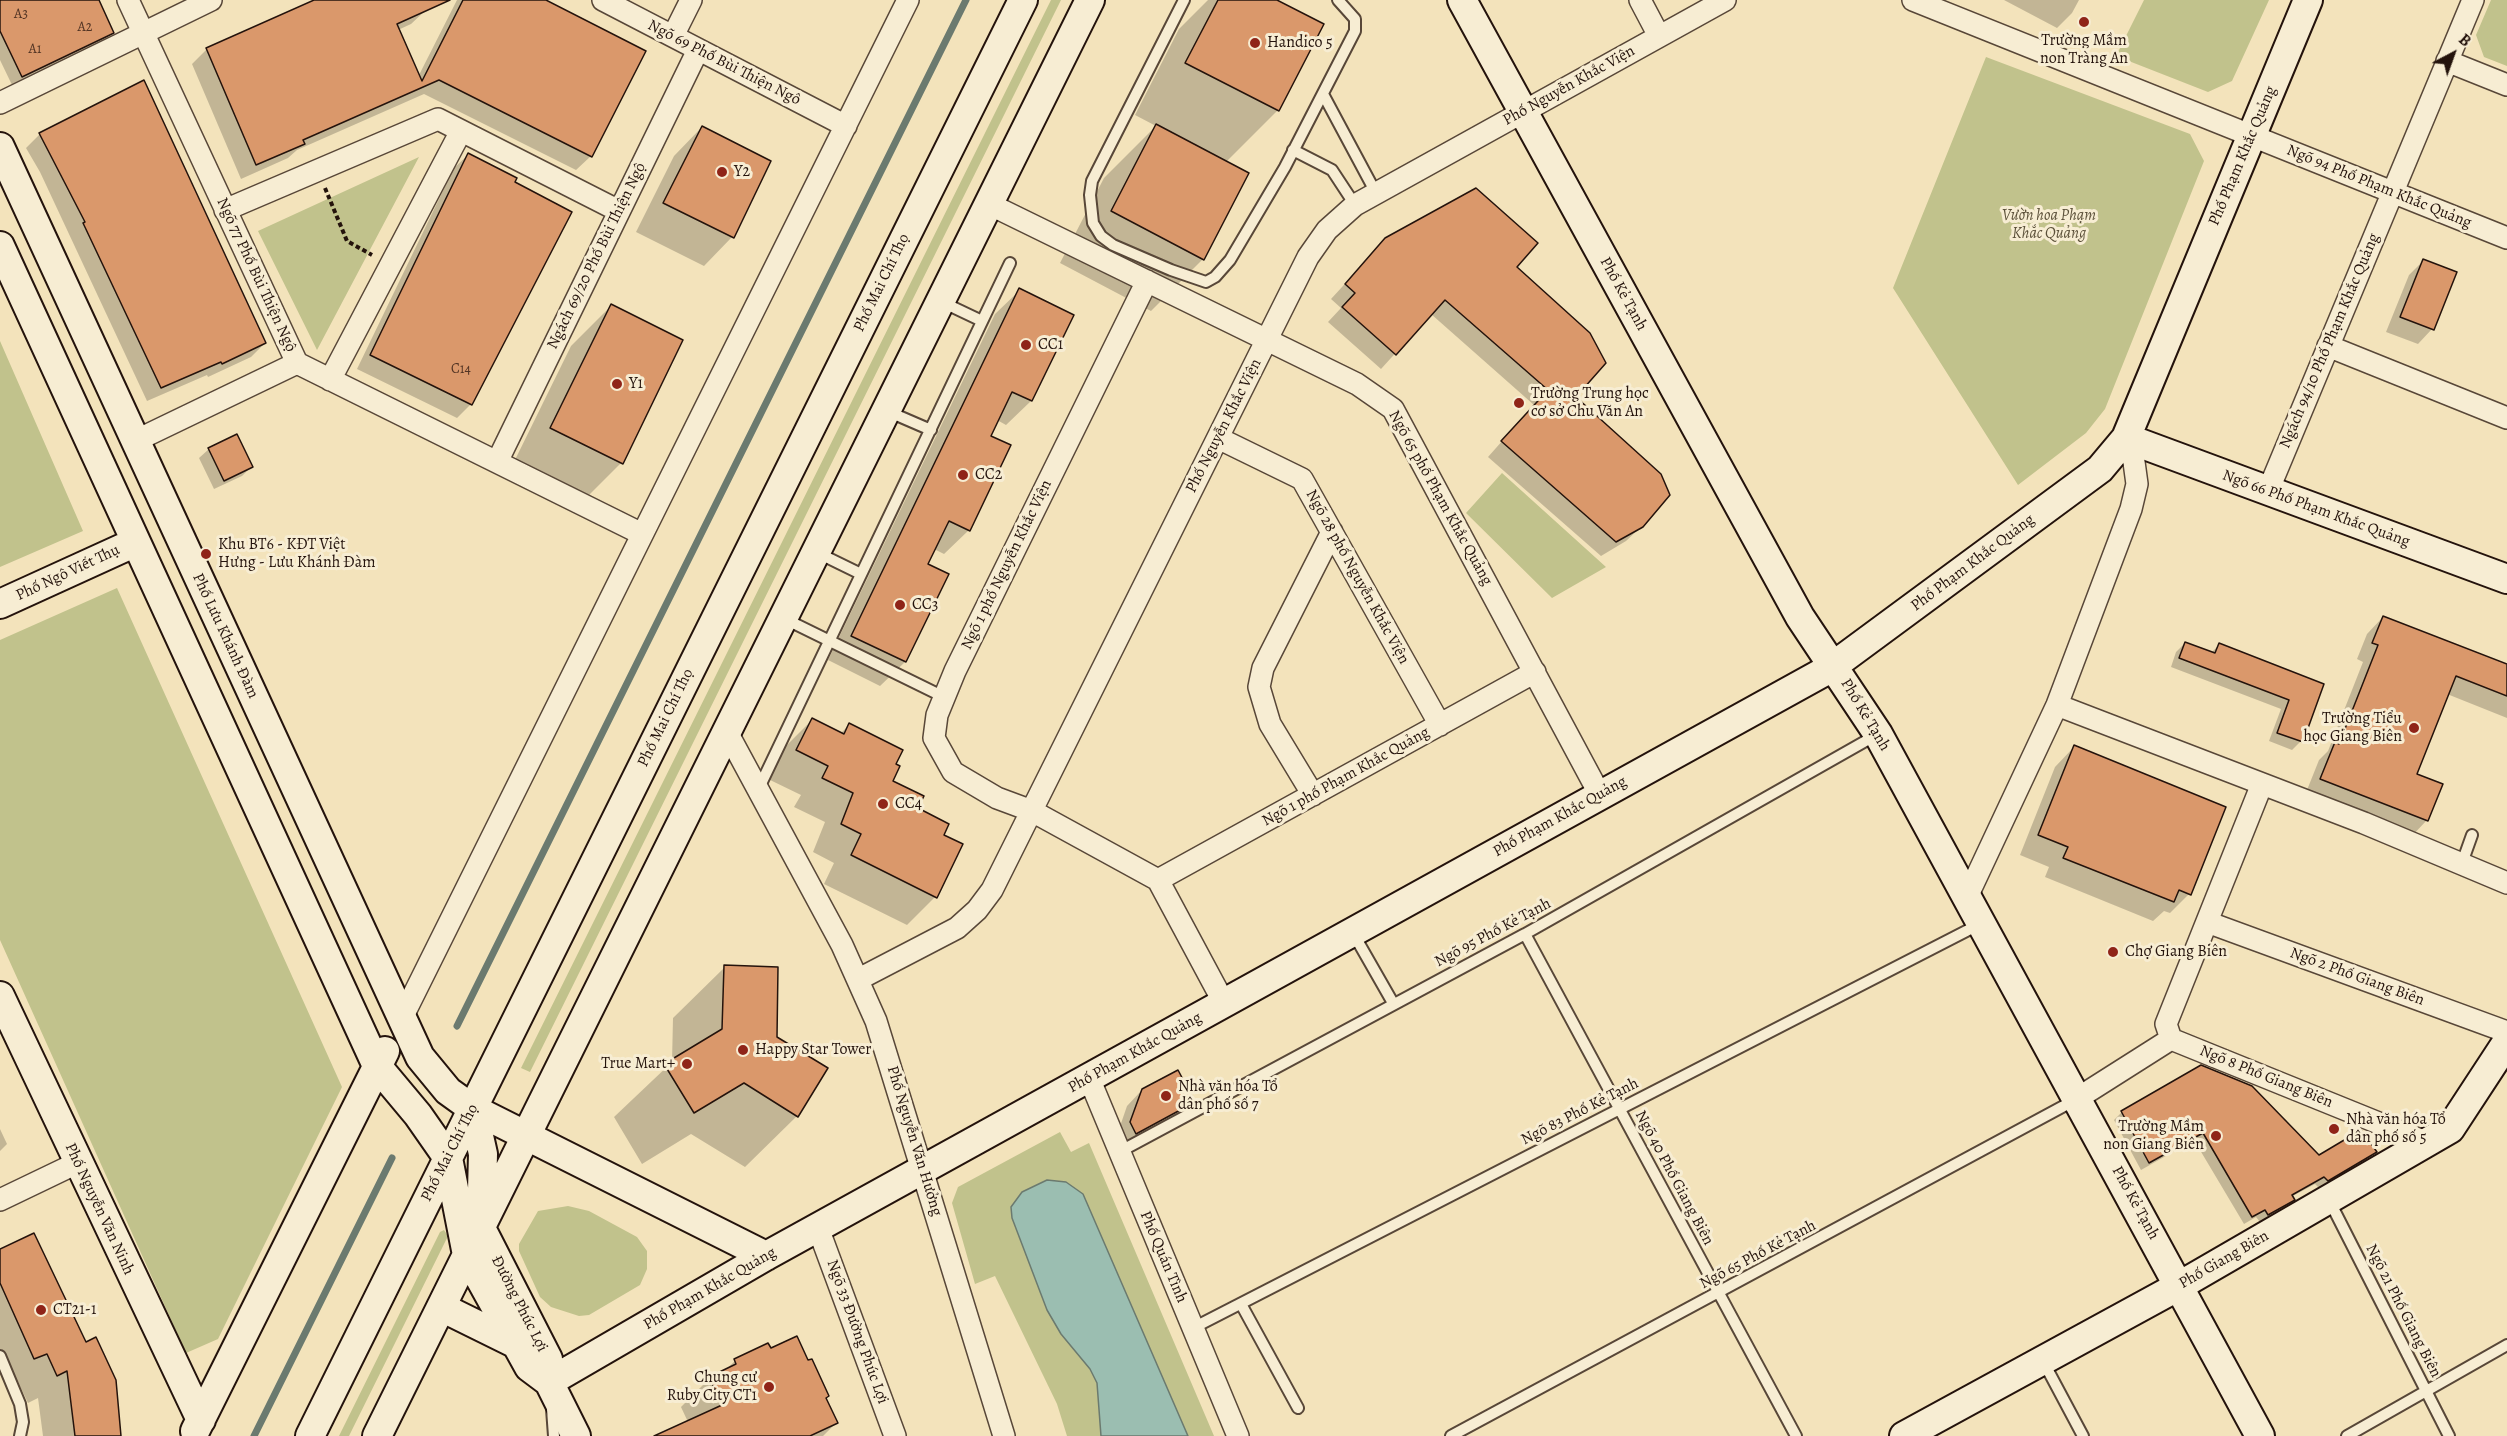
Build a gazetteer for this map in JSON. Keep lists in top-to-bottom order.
{
  "streets": {
    "street": [
      "Ngõ 69 Phố Bùi Thiện Ngô",
      "Phố Nguyễn Khắc Viện",
      "Phố Phạm Khắc Quảng",
      "Ngõ 94 Phố Phạm Khắc Quảng",
      "Ngách 69/20 Phố Bùi Thiện Ngộ",
      "Ngõ 77 Phố Bùi Thiện Ngộ",
      "Phố Mai Chí Thọ",
      "Phố Kẻ Tạnh",
      "Ngách 94/10 Phố Phạm Khắc Quảng",
      "Ngõ 65 phố Phạm Khắc Quảng",
      "Ngõ 66 Phố Phạm Khắc Quảng",
      "Ngõ 1 phố Nguyễn Khắc Viện",
      "Phố Ngô Viết Thụ",
      "Ngõ 28 phố Nguyễn Khắc Viện",
      "Phố Lưu Khánh Đàm",
      "Ngõ 1 phố Phạm Khắc Quảng",
      "Ngõ 2 Phố Giang Biên",
      "Ngõ 8 Phố Giang Biên",
      "Phố Nguyễn Văn Hưởng",
      "Phố Nguyễn Văn Ninh",
      "Phố Quán Tình",
      "Phố Giang Biên",
      "Đường Phúc Lợi",
      "Ngõ 33 Đường Phúc Lợi"
    ],
    "lane": [
      "Ngõ 95 Phố Kẻ Tạnh",
      "Ngõ 83 Phố Kẻ Tạnh",
      "Ngõ 40 Phố Giang Biên",
      "Ngõ 65 Phố Kẻ Tạnh",
      "Ngõ 21 Phố Giang Biên"
    ]
  },
  "crossings": [
    ["Ngõ 69 Phố Bùi Thiện Ngô", "Ngách 69/20 Phố Bùi Thiện Ngộ"],
    ["Phố Nguyễn Khắc Viện", "Phố Kẻ Tạnh"],
    ["Phố Nguyễn Khắc Viện", "Ngõ 65 phố Phạm Khắc Quảng"],
    ["Phố Nguyễn Khắc Viện", "Ngõ 1 phố Nguyễn Khắc Viện"],
    ["Phố Nguyễn Khắc Viện", "Ngõ 28 phố Nguyễn Khắc Viện"],
    ["Phố Nguyễn Khắc Viện", "Phố Nguyễn Văn Hưởng"],
    ["Phố Phạm Khắc Quảng", "Ngõ 94 Phố Phạm Khắc Quảng"],
    ["Phố Phạm Khắc Quảng", "Phố Kẻ Tạnh"],
    ["Phố Phạm Khắc Quảng", "Ngõ 65 phố Phạm Khắc Quảng"],
    ["Phố Phạm Khắc Quảng", "Ngõ 66 Phố Phạm Khắc Quảng"],
    ["Phố Phạm Khắc Quảng", "Phố Lưu Khánh Đàm"],
    ["Phố Phạm Khắc Quảng", "Phố Nguyễn Văn Hưởng"],
    ["Phố Phạm Khắc Quảng", "Phố Quán Tình"],
    ["Phố Phạm Khắc Quảng", "Đường Phúc Lợi"],
    ["Phố Phạm Khắc Quảng", "Ngõ 33 Đường Phúc Lợi"],
    ["Ngõ 94 Phố Phạm Khắc Quảng", "Ngách 94/10 Phố Phạm Khắc Quảng"],
    ["Ngách 69/20 Phố Bùi Thiện Ngộ", "Ngõ 77 Phố Bùi Thiện Ngộ"],
    ["Phố Mai Chí Thọ", "Phố Lưu Khánh Đàm"],
    ["Phố Mai Chí Thọ", "Đường Phúc Lợi"],
    ["Phố Kẻ Tạnh", "Ngõ 95 Phố Kẻ Tạnh"],
    ["Phố Kẻ Tạnh", "Ngõ 83 Phố Kẻ Tạnh"],
    ["Phố Kẻ Tạnh", "Ngõ 65 Phố Kẻ Tạnh"],
    ["Phố Kẻ Tạnh", "Phố Giang Biên"],
    ["Ngách 94/10 Phố Phạm Khắc Quảng", "Ngõ 66 Phố Phạm Khắc Quảng"],
    ["Ngõ 65 phố Phạm Khắc Quảng", "Ngõ 1 phố Nguyễn Khắc Viện"],
    ["Ngõ 65 phố Phạm Khắc Quảng", "Ngõ 1 phố Phạm Khắc Quảng"],
    ["Ngõ 28 phố Nguyễn Khắc Viện", "Ngõ 1 phố Phạm Khắc Quảng"],
    ["Ngõ 95 Phố Kẻ Tạnh", "Ngõ 40 Phố Giang Biên"],
    ["Ngõ 95 Phố Kẻ Tạnh", "Phố Quán Tình"],
    ["Ngõ 8 Phố Giang Biên", "Phố Giang Biên"],
    ["Ngõ 83 Phố Kẻ Tạnh", "Ngõ 40 Phố Giang Biên"],
    ["Ngõ 83 Phố Kẻ Tạnh", "Phố Quán Tình"],
    ["Ngõ 40 Phố Giang Biên", "Ngõ 65 Phố Kẻ Tạnh"],
    ["Phố Giang Biên", "Ngõ 21 Phố Giang Biên"]
  ],
  "parks": ["Vườn hoa Phạm Khắc Quảng"],
  "places": [
    "Trường Mầm non Tràng An",
    "Handico 5",
    "Y2",
    "CC1",
    "Y1",
    "Trường Trung học cơ sở Chu Văn An",
    "CC2",
    "Khu BT6 - KĐT Việt Hưng - Lưu Khánh Đàm",
    "CC3",
    "Trường Tiểu học Giang Biên",
    "CC4",
    "Chợ Giang Biên",
    "Happy Star Tower",
    "True Mart+",
    "Nhà văn hóa Tổ dân phố số 7",
    "Nhà văn hóa Tổ dân phố số 5",
    "Trường Mầm non Giang Biên",
    "CT21-1",
    "Chung cư Ruby City CT1"
  ],
  "house_numbers": [
    "A3",
    "A2",
    "A1",
    "C14"
  ],
  "north": "top right"
}
